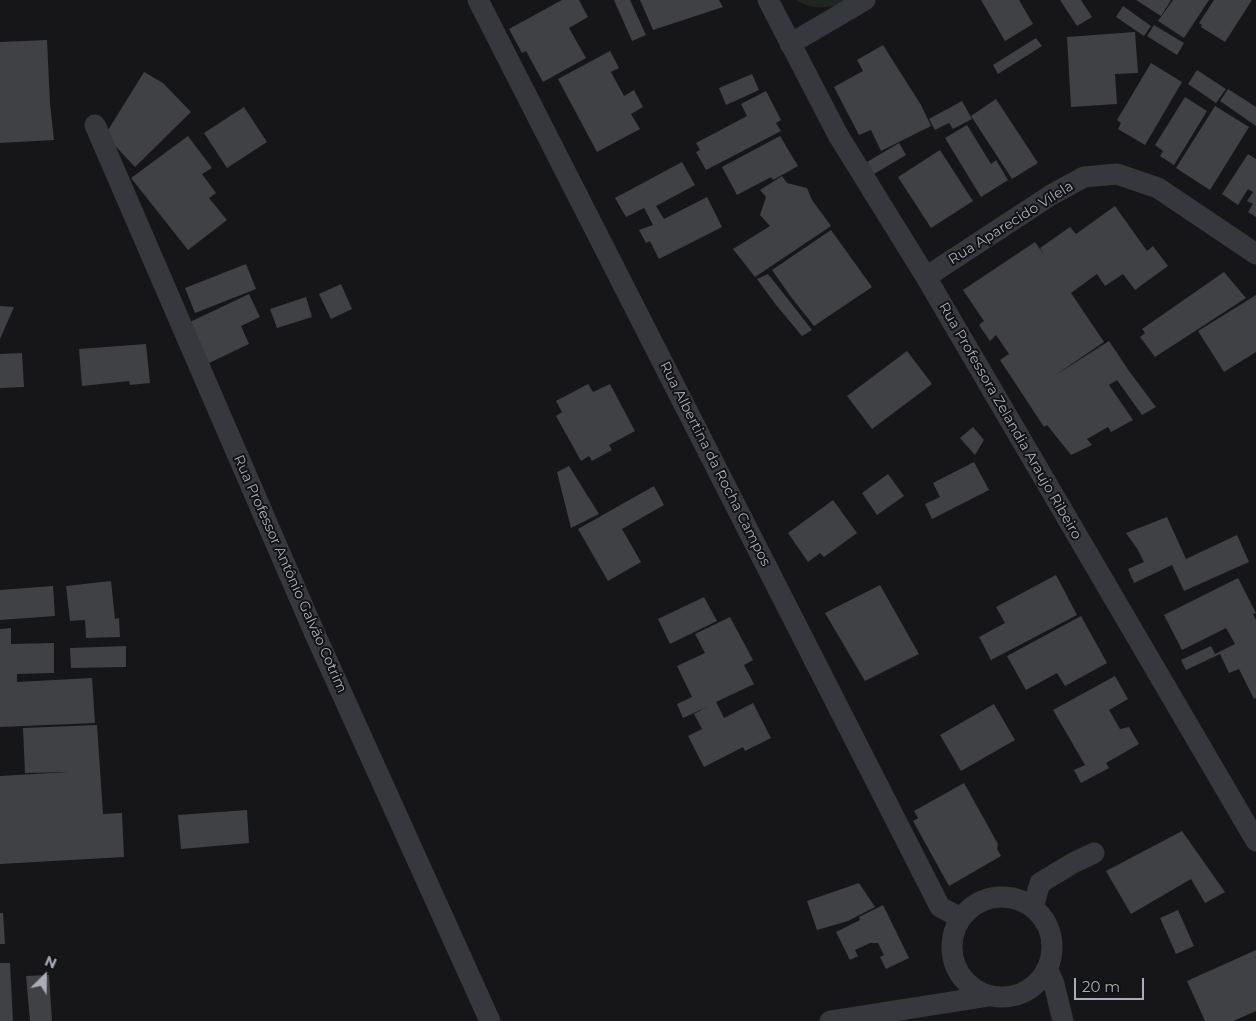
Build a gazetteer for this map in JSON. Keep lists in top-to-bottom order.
{
  "streets": {
    "street": [
      "Rua Aparecido Vilela",
      "Rua Professora Zelandia Araujo Ribeiro",
      "Rua Albertina da Rocha Campos",
      "Rua Professor Antônio Galvão Cotrim"
    ]
  },
  "crossings": [
    ["Rua Aparecido Vilela", "Rua Professora Zelandia Araujo Ribeiro"]
  ],
  "scale_bar": "20 m",
  "north": "top right"
}
